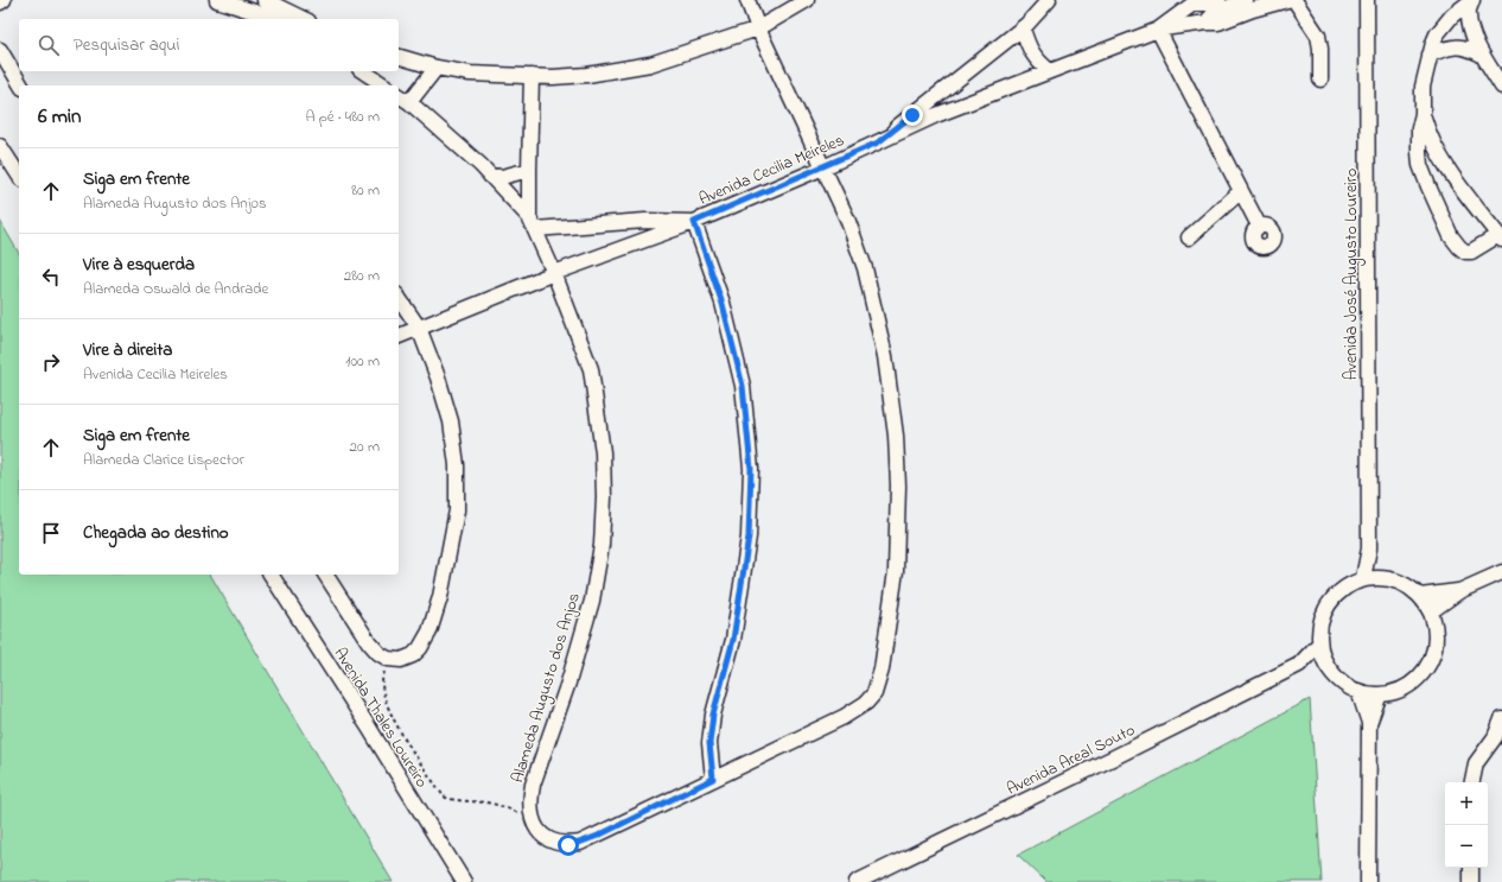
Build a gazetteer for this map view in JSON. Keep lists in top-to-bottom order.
{
  "streets": {
    "street": [
      "Avenida Cecilia Meireles",
      "Avenida José Augusto Loureiro",
      "Alameda Augusto dos Anjos",
      "Avenida Thales Loureiro",
      "Avenida Areal Souto"
    ]
  },
  "crossings": [
    ["Avenida Cecilia Meireles", "Alameda Augusto dos Anjos"],
    ["Avenida José Augusto Loureiro", "Avenida Areal Souto"]
  ],
  "page": {
    "search": "Pesquisar aqui",
    "heading": ["6 min", "A pé · 480 m"],
    "list": [
      ["Siga em frente", "Alameda Augusto dos Anjos", "80 m"],
      ["Vire à esquerda", "Alameda Oswald de Andrade", "280 m"],
      ["Vire à direita", "Avenida Cecilia Meireles", "100 m"],
      ["Siga em frente", "Alameda Clarice Lispector", "20 m"],
      "Chegada ao destino"
    ],
    "map_buttons": ["+", "−"]
  }
}
